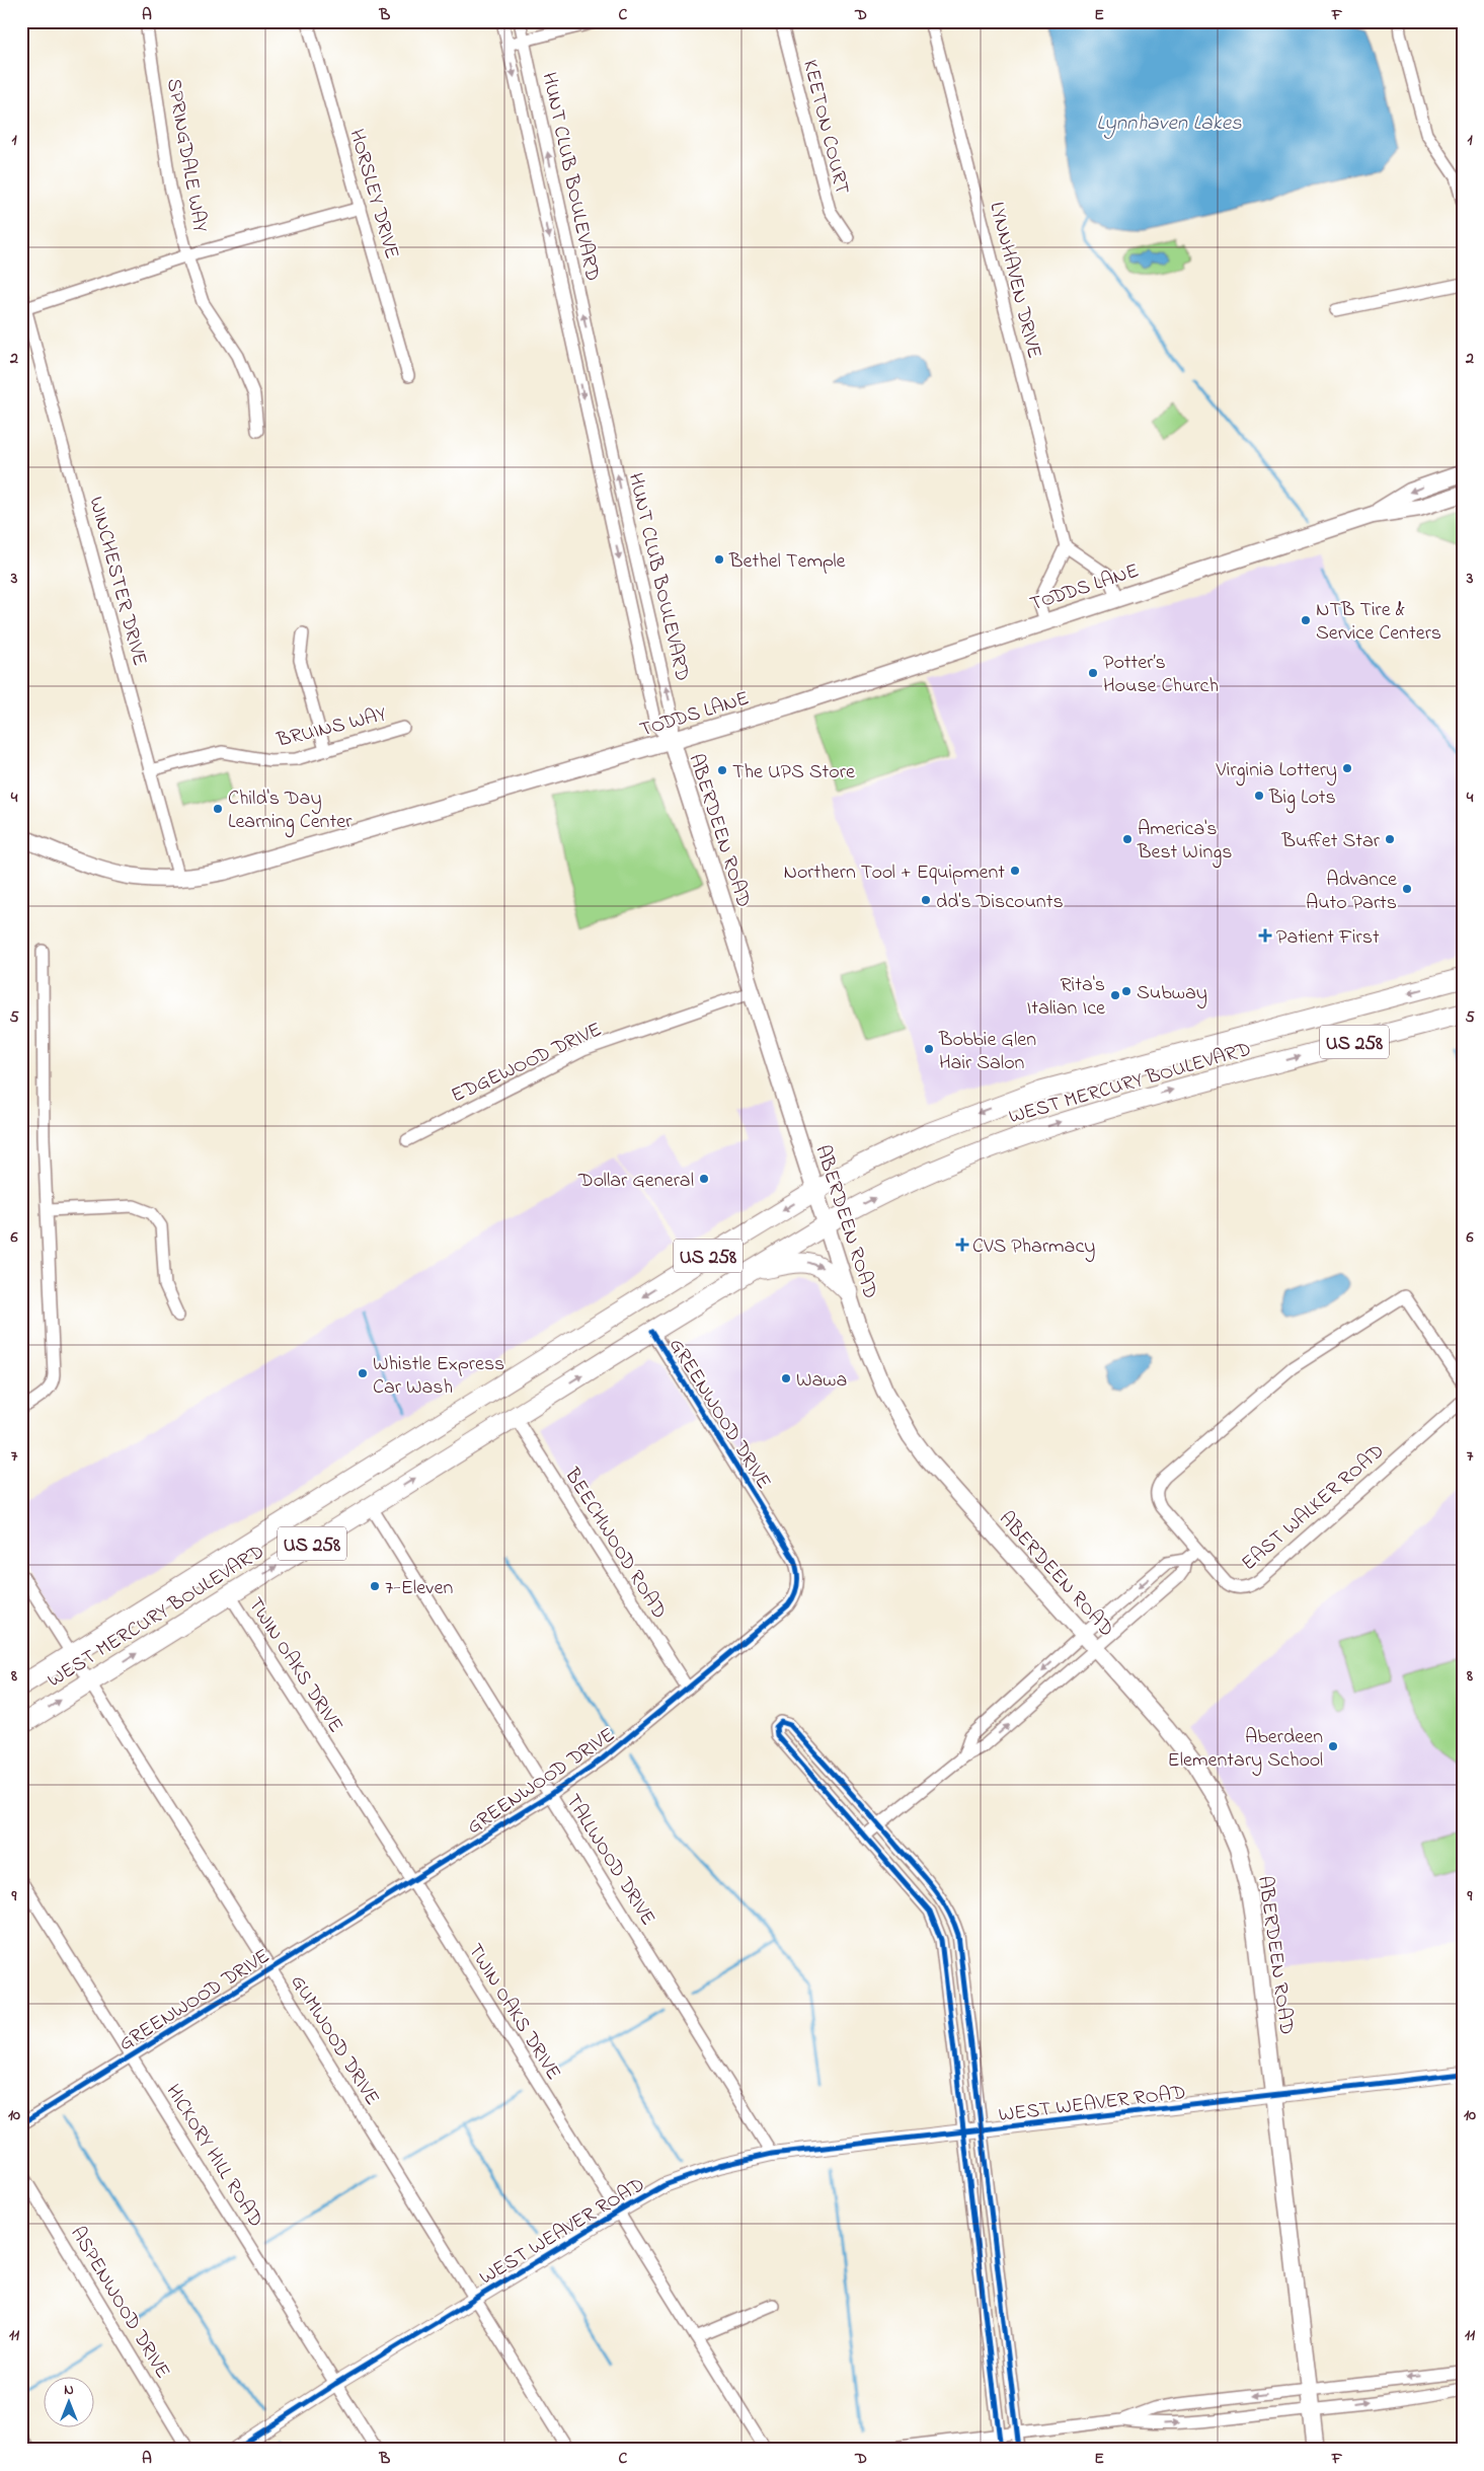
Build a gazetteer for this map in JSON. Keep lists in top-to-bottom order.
{
  "streets": {
    "highway": ["US 258", "WEST MERCURY BOULEVARD"],
    "main road": ["TODDS LANE", "ABERDEEN ROAD"],
    "street": [
      "KEETON COURT",
      "SPRINGDALE WAY",
      "HUNT CLUB BOULEVARD",
      "HORSLEY DRIVE",
      "LYNNHAVEN DRIVE",
      "WINCHESTER DRIVE",
      "BRUINS WAY",
      "EDGEWOOD DRIVE",
      "GREENWOOD DRIVE",
      "EAST WALKER ROAD",
      "BEECHWOOD ROAD",
      "TWIN OAKS DRIVE",
      "TALLWOOD DRIVE",
      "GUMWOOD DRIVE",
      "WEST WEAVER ROAD",
      "HICKORY HILL ROAD",
      "ASPENWOOD DRIVE"
    ]
  },
  "crossings": [
    ["HUNT CLUB BOULEVARD", "TODDS LANE"],
    ["HUNT CLUB BOULEVARD", "ABERDEEN ROAD"],
    ["WINCHESTER DRIVE", "TODDS LANE"],
    ["WINCHESTER DRIVE", "BRUINS WAY"],
    ["TODDS LANE", "ABERDEEN ROAD"],
    ["ABERDEEN ROAD", "EDGEWOOD DRIVE"],
    ["ABERDEEN ROAD", "WEST MERCURY BOULEVARD"],
    ["ABERDEEN ROAD", "WEST WEAVER ROAD"],
    ["WEST MERCURY BOULEVARD", "GREENWOOD DRIVE"],
    ["WEST MERCURY BOULEVARD", "BEECHWOOD ROAD"],
    ["WEST MERCURY BOULEVARD", "TWIN OAKS DRIVE"],
    ["WEST MERCURY BOULEVARD", "TALLWOOD DRIVE"],
    ["WEST MERCURY BOULEVARD", "GUMWOOD DRIVE"],
    ["GREENWOOD DRIVE", "BEECHWOOD ROAD"],
    ["GREENWOOD DRIVE", "TWIN OAKS DRIVE"],
    ["GREENWOOD DRIVE", "TALLWOOD DRIVE"],
    ["GREENWOOD DRIVE", "GUMWOOD DRIVE"],
    ["GREENWOOD DRIVE", "HICKORY HILL ROAD"],
    ["TWIN OAKS DRIVE", "WEST WEAVER ROAD"],
    ["TALLWOOD DRIVE", "WEST WEAVER ROAD"],
    ["GUMWOOD DRIVE", "WEST WEAVER ROAD"],
    ["WEST WEAVER ROAD", "HICKORY HILL ROAD"]
  ],
  "water": ["Lynnhaven Lakes"],
  "places": {
    "other": [
      "Bethel Temple",
      "NTB Tire & Service Centers",
      "Potter’s House Church",
      "Virginia Lottery",
      "The UPS Store",
      "Big Lots",
      "Child's Day Learning Center",
      "America's Best Wings",
      "Buffet Star",
      "Northern Tool + Equipment",
      "Advance Auto Parts",
      "dd's Discounts",
      "Subway",
      "Rita's Italian Ice",
      "Bobbie Glen Hair Salon",
      "Dollar General",
      "Whistle Express Car Wash",
      "Wawa",
      "7-Eleven",
      "Aberdeen Elementary School"
    ],
    "health": ["Patient First", "CVS Pharmacy"]
  },
  "north": "top",
  "grid": {
    "columns": [
      "A",
      "B",
      "C",
      "D",
      "E",
      "F"
    ],
    "rows": [
      "1",
      "2",
      "3",
      "4",
      "5",
      "6",
      "7",
      "8",
      "9",
      "10",
      "11"
    ]
  }
}
